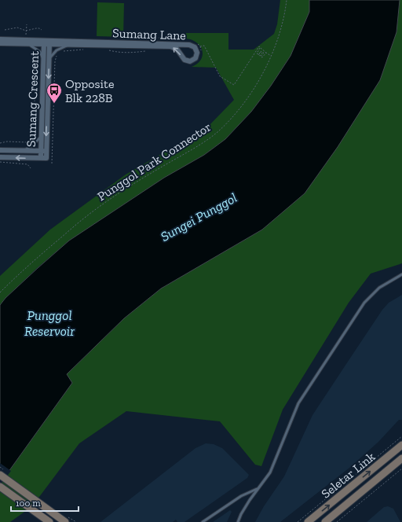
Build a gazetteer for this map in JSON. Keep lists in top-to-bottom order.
{
  "streets": {
    "main road": ["Seletar Link"],
    "street": ["Sumang Lane", "Sumang Crescent"],
    "path": ["Punggol Park Connector"]
  },
  "crossings": [
    ["Sumang Lane", "Sumang Crescent"]
  ],
  "water": ["Sungei Punggol", "Punggol Reservoir"],
  "places": {
    "bus stop": ["Opposite Blk 228B"]
  },
  "scale_bar": "100 m"
}
